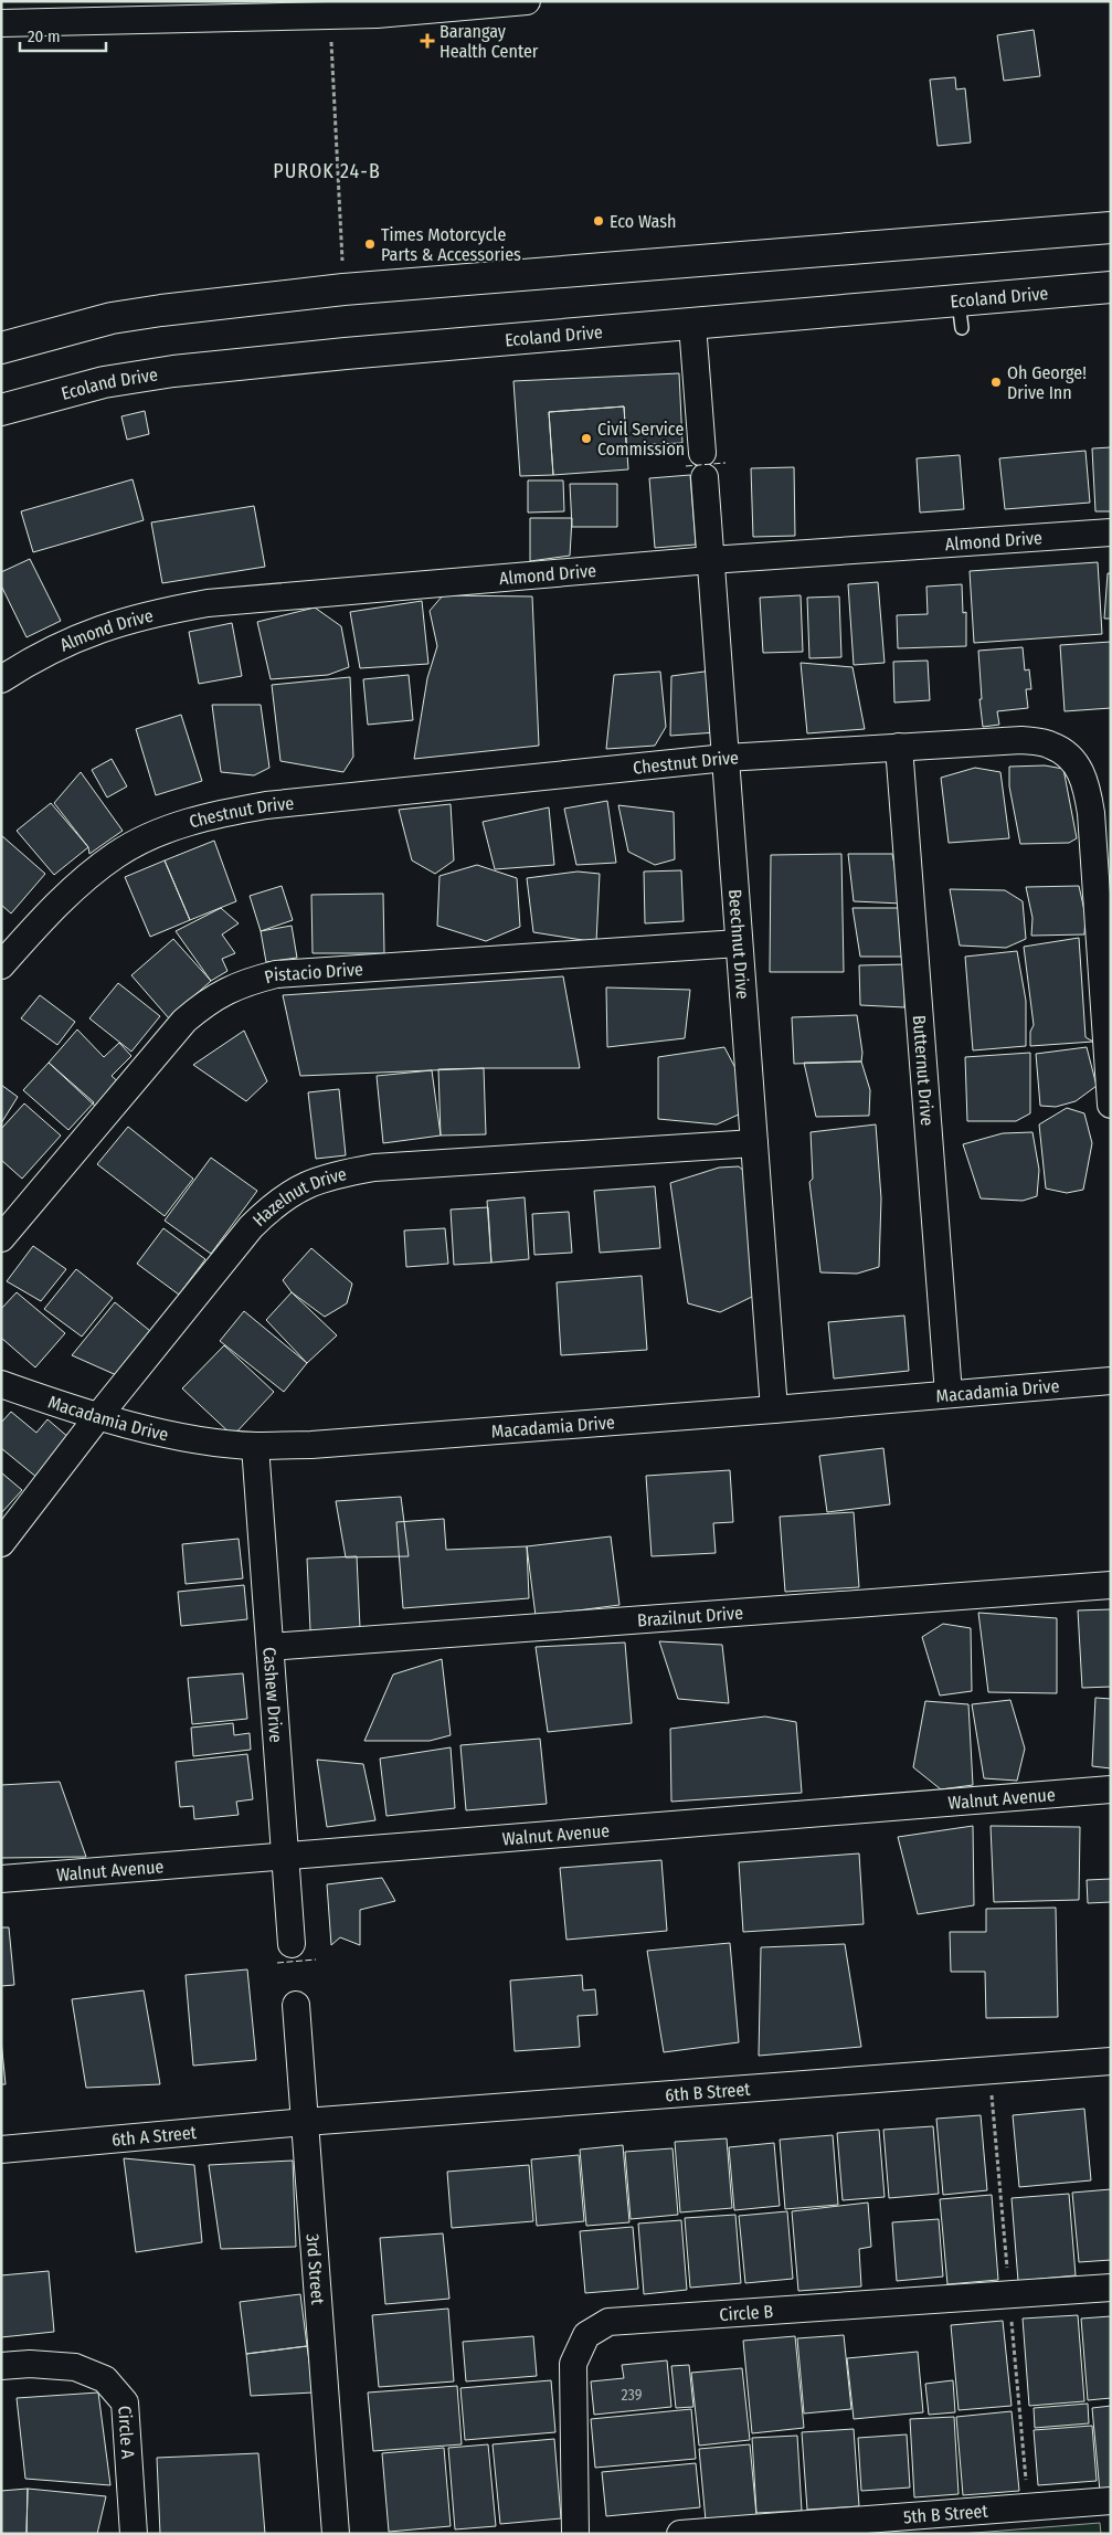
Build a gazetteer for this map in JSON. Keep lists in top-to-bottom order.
{
  "streets": {
    "main road": ["Ecoland Drive"],
    "street": [
      "Almond Drive",
      "Chestnut Drive",
      "Beechnut Drive",
      "Pistacio Drive",
      "Butternut Drive",
      "Hazelnut Drive",
      "Macadamia Drive",
      "Brazilnut Drive",
      "Cashew Drive",
      "Walnut Avenue",
      "6th B Street",
      "6th A Street",
      "3rd Street",
      "Circle B",
      "Circle A",
      "5th B Street"
    ]
  },
  "crossings": [
    ["Ecoland Drive", "Beechnut Drive"],
    ["Almond Drive", "Beechnut Drive"],
    ["Chestnut Drive", "Beechnut Drive"],
    ["Chestnut Drive", "Butternut Drive"],
    ["Beechnut Drive", "Pistacio Drive"],
    ["Beechnut Drive", "Hazelnut Drive"],
    ["Beechnut Drive", "Macadamia Drive"],
    ["Butternut Drive", "Macadamia Drive"],
    ["Hazelnut Drive", "Macadamia Drive"],
    ["Macadamia Drive", "Cashew Drive"],
    ["Brazilnut Drive", "Cashew Drive"],
    ["Cashew Drive", "Walnut Avenue"],
    ["6th B Street", "6th A Street"],
    ["6th B Street", "3rd Street"],
    ["6th A Street", "3rd Street"]
  ],
  "districts": ["PUROK 24-B"],
  "places": {
    "health": ["Barangay Health Center"],
    "other": [
      "Eco Wash",
      "Times Motorcycle Parts & Accessories",
      "Oh George! Drive Inn",
      "Civil Service Commission"
    ]
  },
  "house_numbers": ["239"],
  "scale_bar": "20 m"
}
